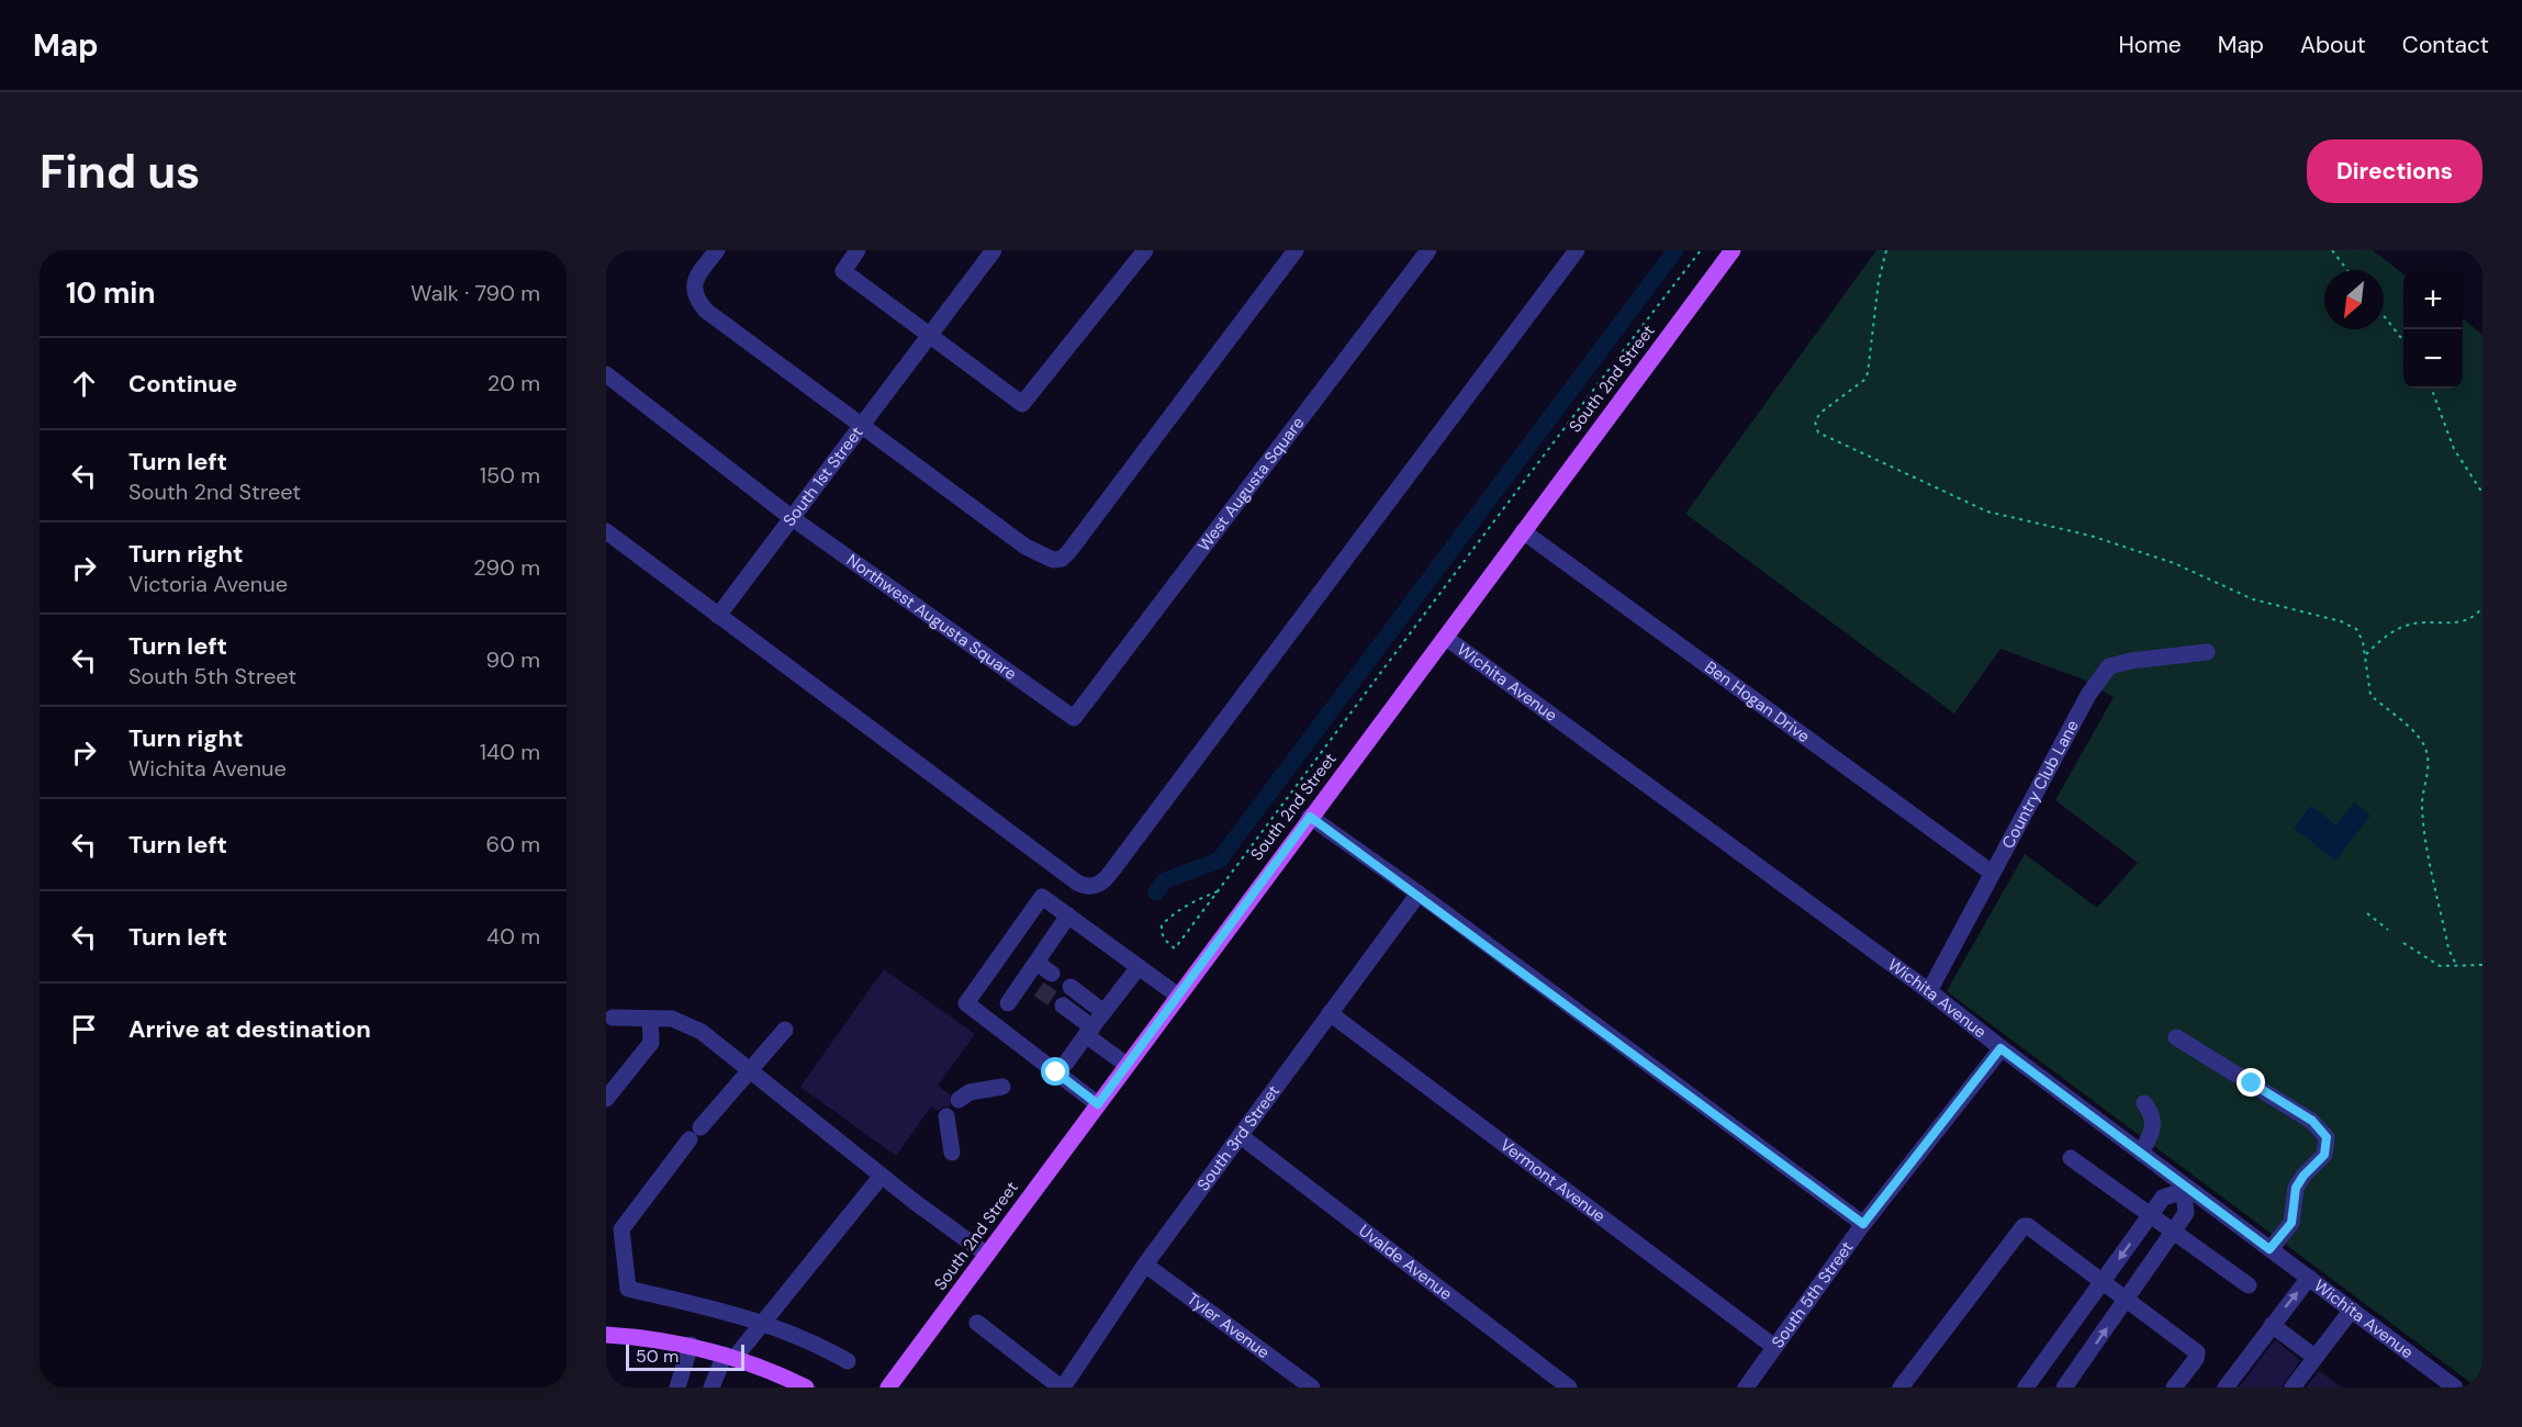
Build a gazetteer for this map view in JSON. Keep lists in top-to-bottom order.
{
  "streets": {
    "main road": ["South 2nd Street"],
    "street": [
      "South 1st Street",
      "West Augusta Square",
      "Northwest Augusta Square",
      "Wichita Avenue",
      "Ben Hogan Drive",
      "Country Club Lane",
      "South 3rd Street",
      "Vermont Avenue",
      "Uvalde Avenue",
      "South 5th Street",
      "Tyler Avenue"
    ]
  },
  "crossings": [
    ["South 2nd Street", "Wichita Avenue"],
    ["South 2nd Street", "Ben Hogan Drive"],
    ["South 1st Street", "Northwest Augusta Square"],
    ["West Augusta Square", "Northwest Augusta Square"],
    ["Wichita Avenue", "Country Club Lane"],
    ["Wichita Avenue", "South 5th Street"],
    ["Ben Hogan Drive", "Country Club Lane"],
    ["South 3rd Street", "Vermont Avenue"],
    ["South 3rd Street", "Uvalde Avenue"],
    ["South 3rd Street", "Tyler Avenue"],
    ["Vermont Avenue", "South 5th Street"]
  ],
  "scale_bar": "50 m",
  "north": "bottom left",
  "page": {
    "header": "Map",
    "nav": [
      "Home",
      "Map",
      "About",
      "Contact"
    ],
    "buttons": "Directions",
    "title": "Find us",
    "heading": ["10 min", "Walk · 790 m"],
    "map_buttons": ["+", "−"],
    "list": [
      ["Continue", "20 m"],
      ["Turn left", "South 2nd Street", "150 m"],
      ["Turn right", "Victoria Avenue", "290 m"],
      ["Turn left", "South 5th Street", "90 m"],
      ["Turn right", "Wichita Avenue", "140 m"],
      ["Turn left", "60 m"],
      ["Turn left", "40 m"],
      "Arrive at destination"
    ],
    "scale": "50 m"
  }
}
